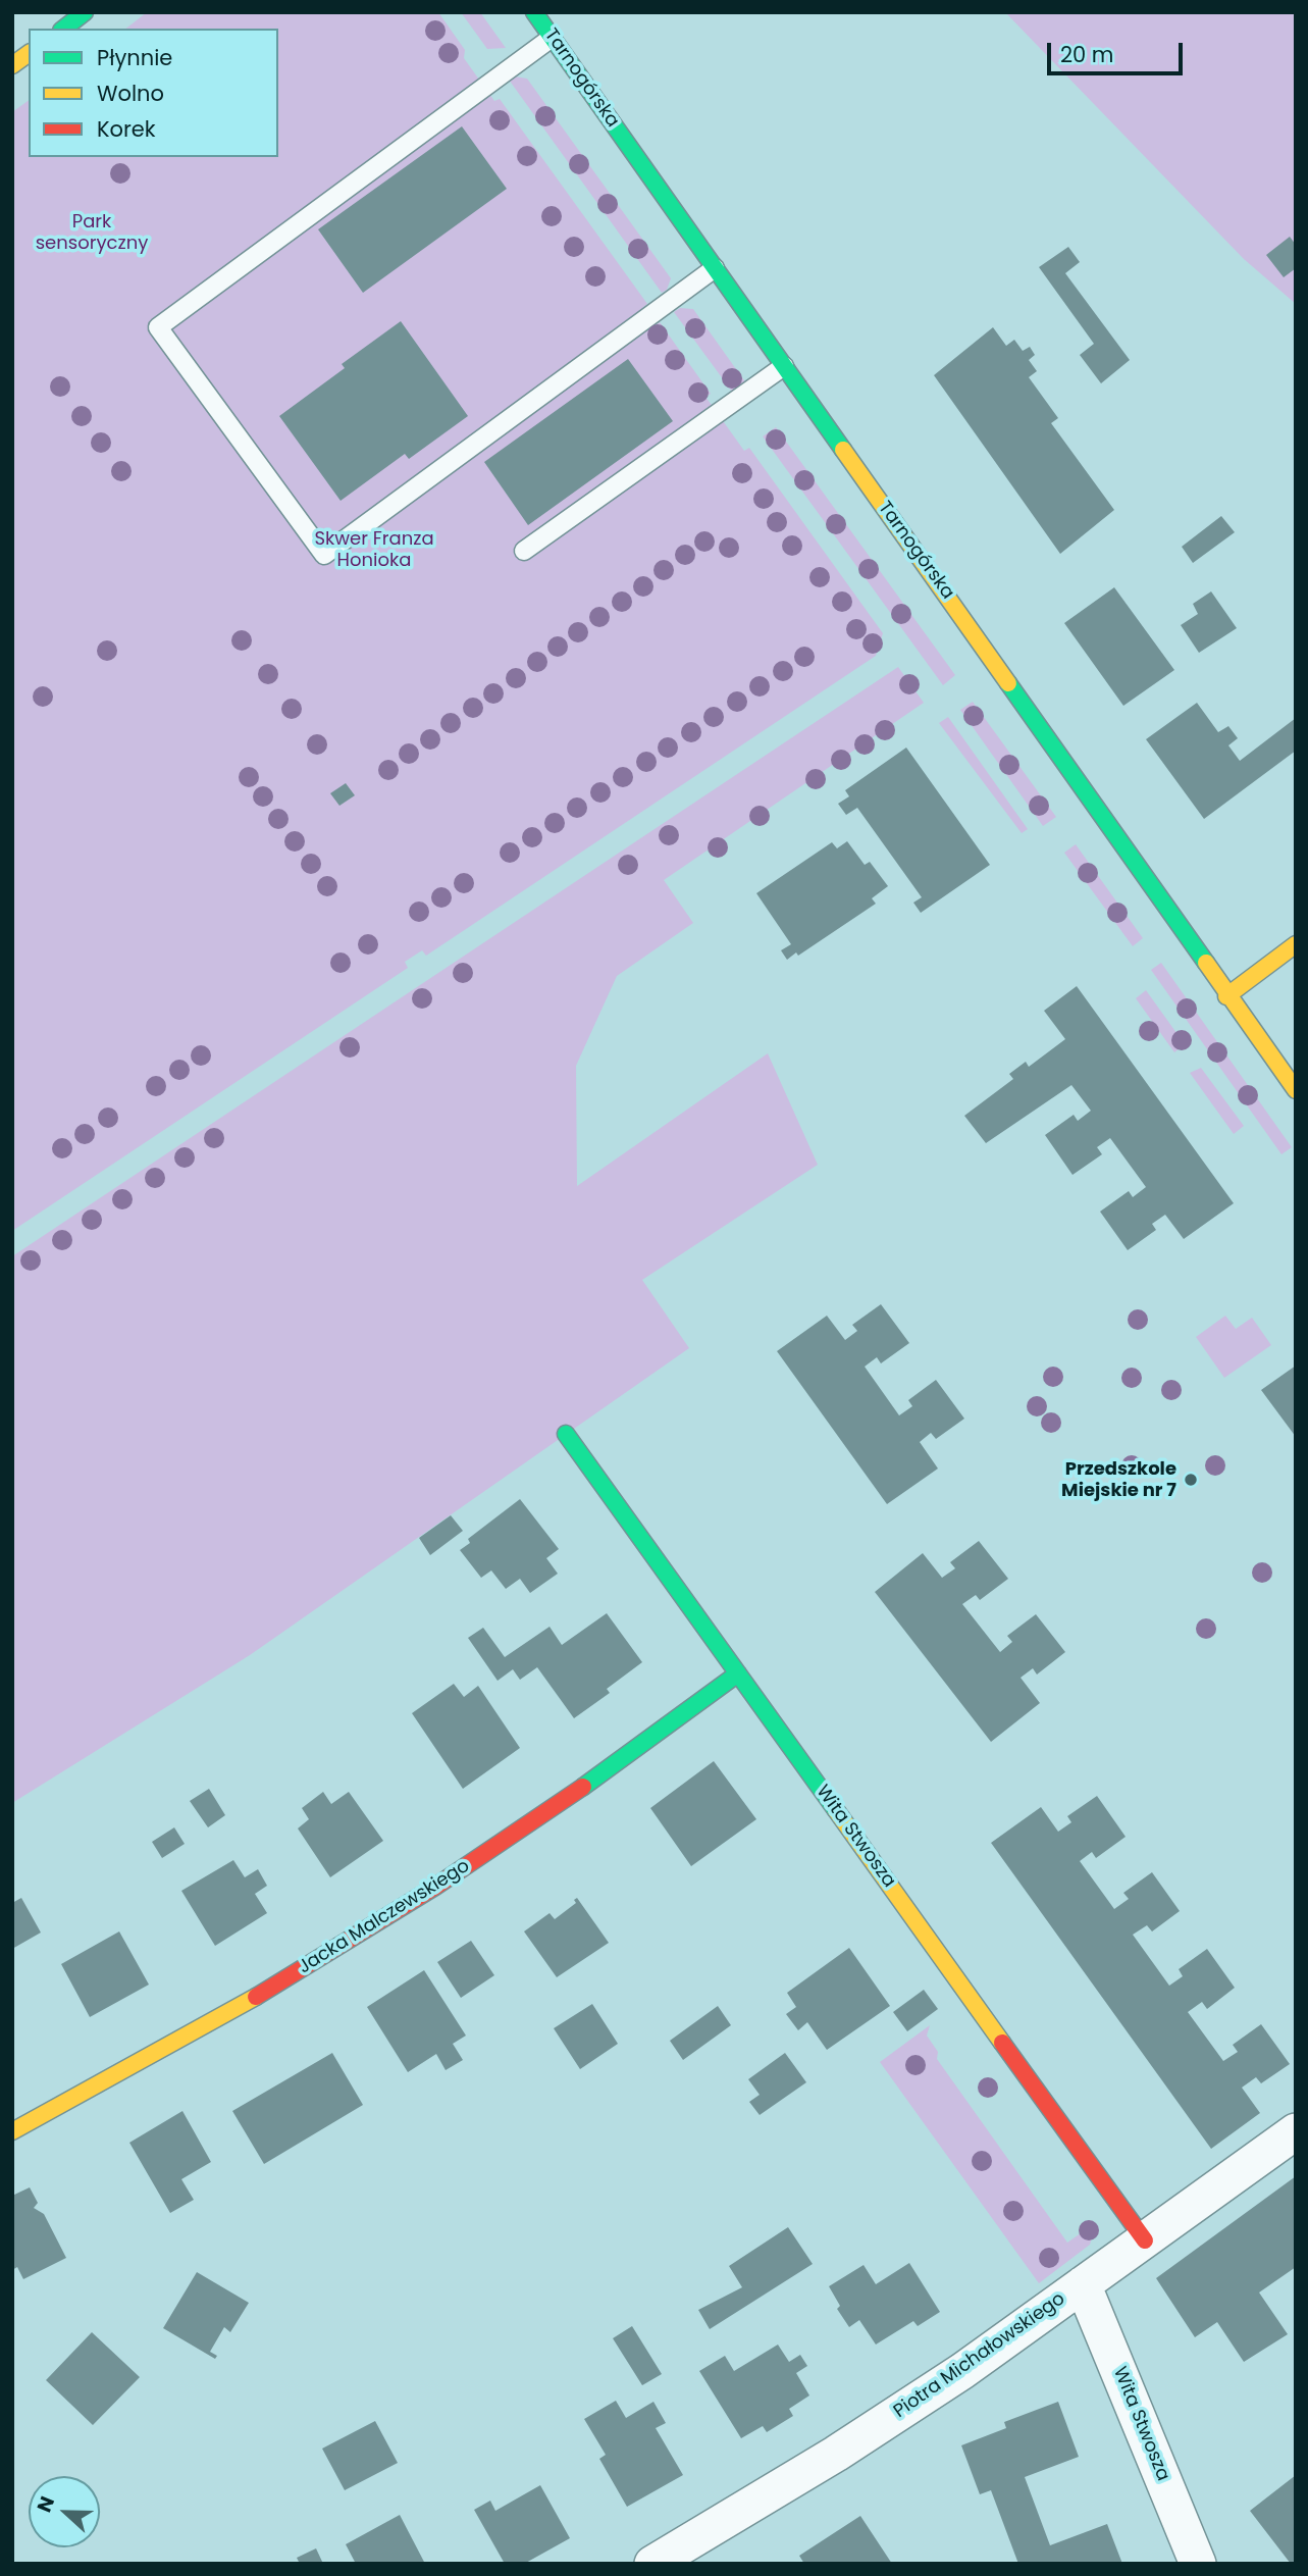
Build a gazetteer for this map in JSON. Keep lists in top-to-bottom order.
{
  "streets": {
    "street": [
      "Tarnogórska",
      "Wita Stwosza",
      "Jacka Malczewskiego",
      "Piotra Michałowskiego"
    ]
  },
  "crossings": [
    ["Wita Stwosza", "Jacka Malczewskiego"],
    ["Wita Stwosza", "Piotra Michałowskiego"]
  ],
  "parks": ["Park sensoryczny", "Skwer Franza Honioka"],
  "places": ["Przedszkole Miejskie nr 7"],
  "legend": ["Płynnie", "Wolno", "Korek"],
  "scale_bar": "20 m",
  "north": "left"
}
